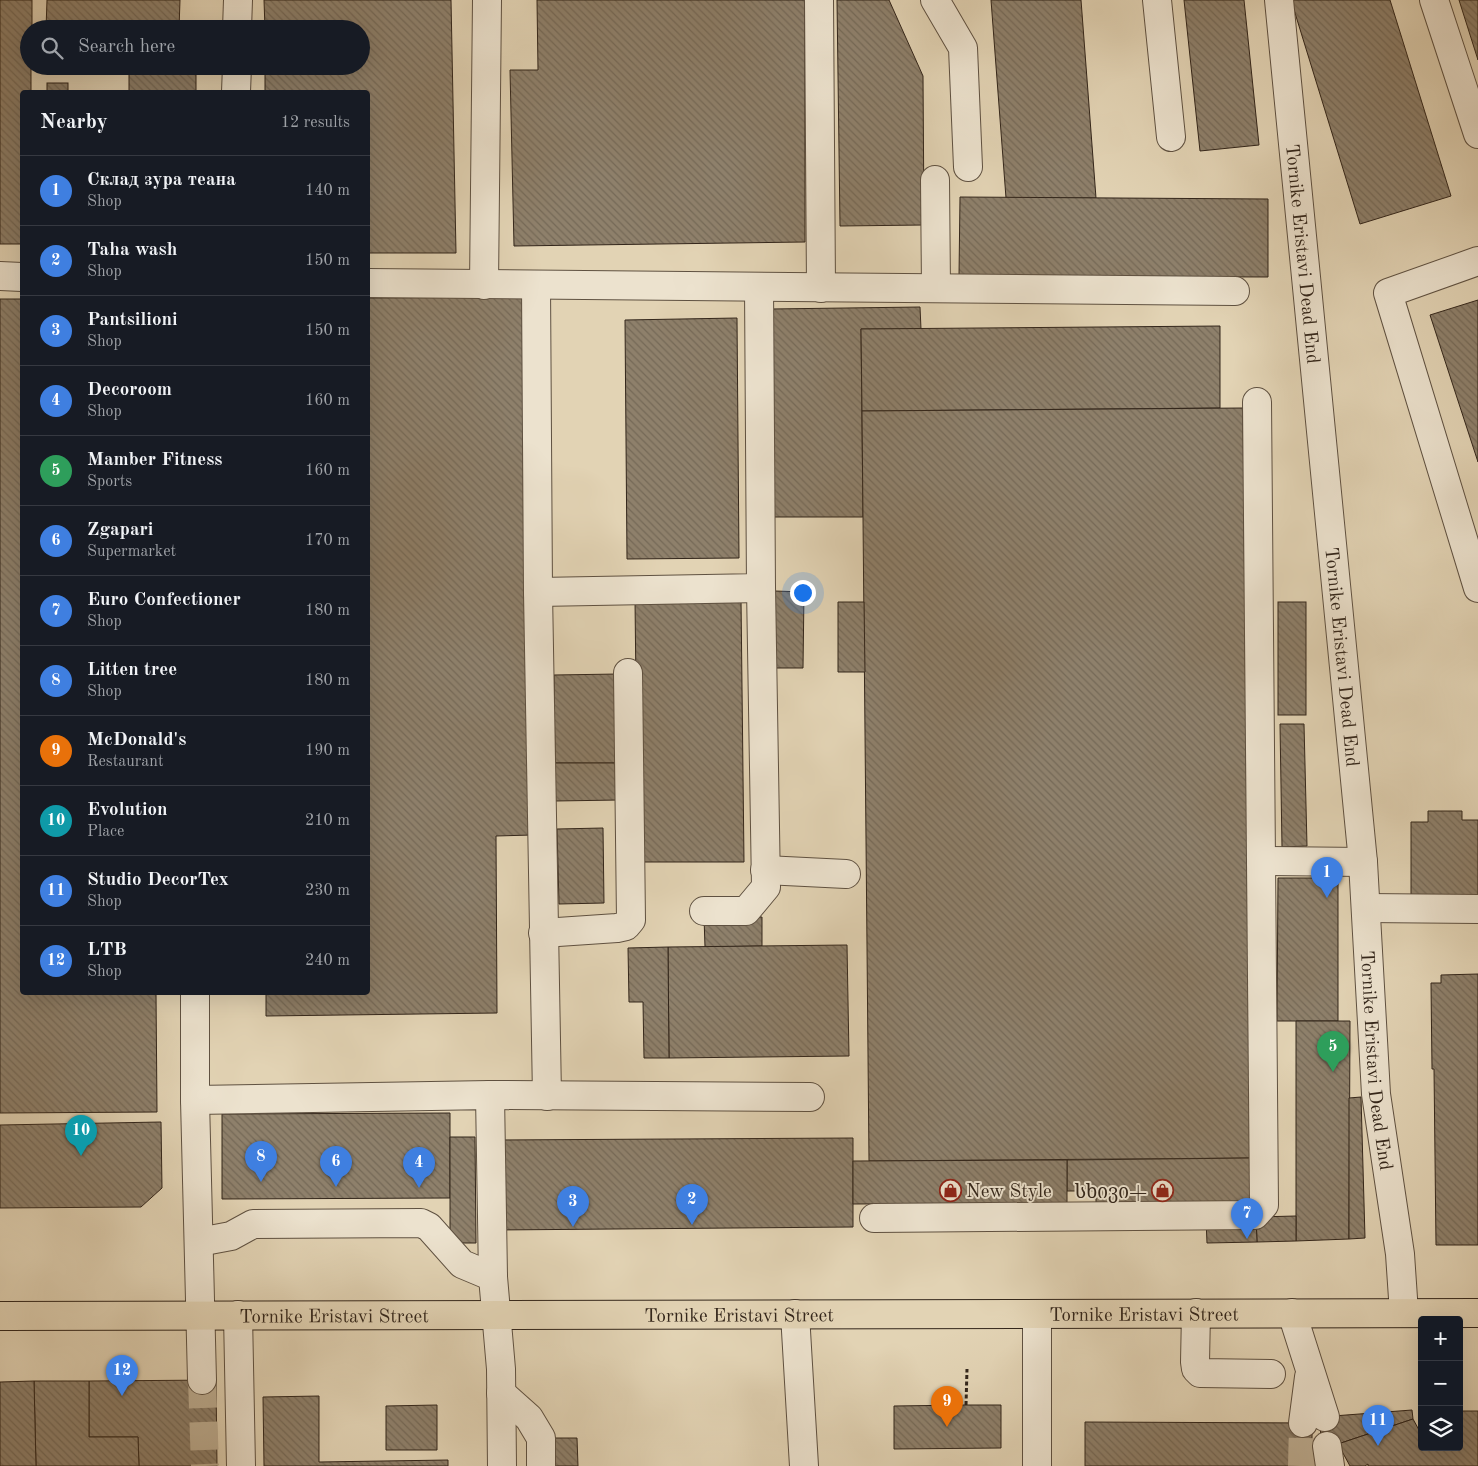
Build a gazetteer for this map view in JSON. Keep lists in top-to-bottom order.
{
  "streets": {
    "main road": ["Tornike Eristavi Street"],
    "street": ["Tornike Eristavi Dead End"]
  },
  "crossings": [
    ["Tornike Eristavi Dead End", "Tornike Eristavi Street"]
  ],
  "places": {
    "shop": ["New Style", "სხივი+"]
  },
  "page": {
    "search": "Search here",
    "heading": ["Nearby", "12 results"],
    "list": [
      {
        "mark": "1",
        "name": "Склад зура теана",
        "note": "Shop",
        "value": "140 m"
      },
      {
        "mark": "2",
        "name": "Taha wash",
        "note": "Shop",
        "value": "150 m"
      },
      {
        "mark": "3",
        "name": "Pantsilioni",
        "note": "Shop",
        "value": "150 m"
      },
      {
        "mark": "4",
        "name": "Decoroom",
        "note": "Shop",
        "value": "160 m"
      },
      {
        "mark": "5",
        "name": "Mamber Fitness",
        "note": "Sports",
        "value": "160 m"
      },
      {
        "mark": "6",
        "name": "Zgapari",
        "note": "Supermarket",
        "value": "170 m"
      },
      {
        "mark": "7",
        "name": "Euro Confectioner",
        "note": "Shop",
        "value": "180 m"
      },
      {
        "mark": "8",
        "name": "Litten tree",
        "note": "Shop",
        "value": "180 m"
      },
      {
        "mark": "9",
        "name": "McDonald's",
        "note": "Restaurant",
        "value": "190 m"
      },
      {
        "mark": "10",
        "name": "Evolution",
        "note": "Place",
        "value": "210 m"
      },
      {
        "mark": "11",
        "name": "Studio DecorTex",
        "note": "Shop",
        "value": "230 m"
      },
      {
        "mark": "12",
        "name": "LTB",
        "note": "Shop",
        "value": "240 m"
      }
    ],
    "pins": [
      "1",
      "5",
      "10",
      "8",
      "6",
      "4",
      "2",
      "3",
      "7",
      "12",
      "9",
      "11"
    ],
    "map_buttons": ["+", "−"]
  }
}
